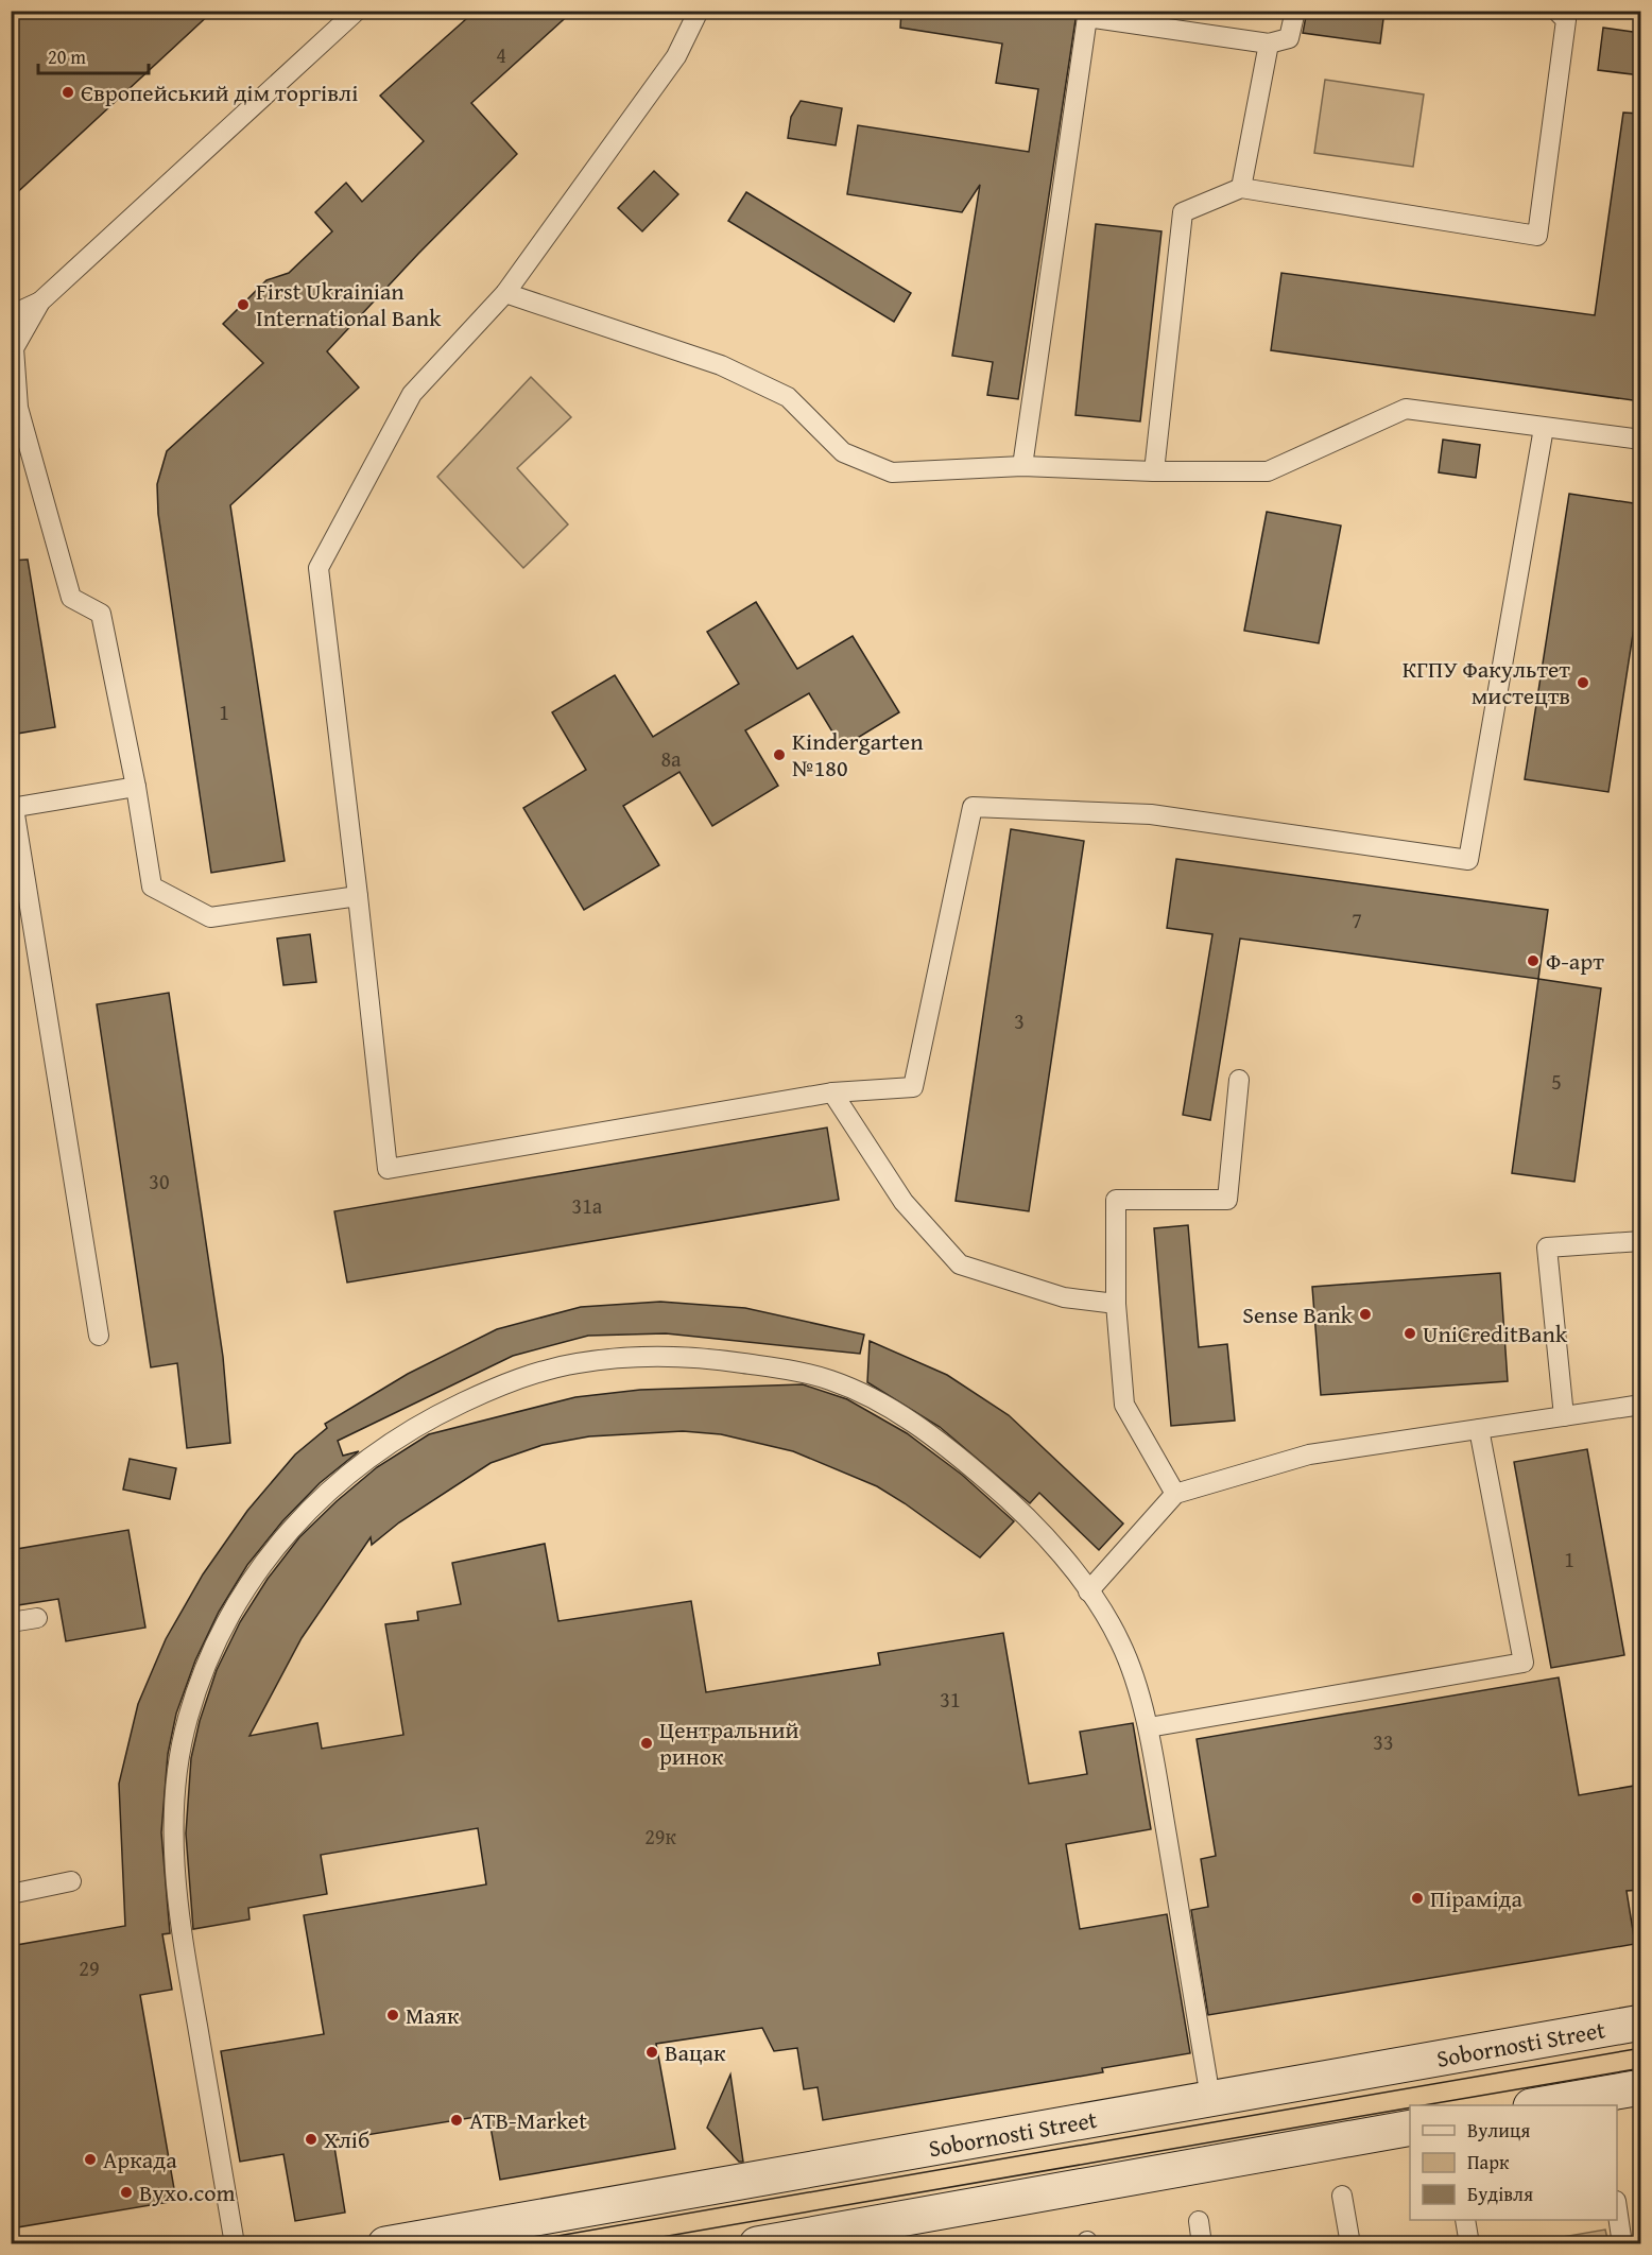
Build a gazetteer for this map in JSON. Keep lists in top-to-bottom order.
{
  "streets": {
    "main road": ["Sobornosti Street"]
  },
  "places": [
    "Європейський дім торгівлі",
    "First Ukrainian International Bank",
    "КГПУ Факультет мистецтв",
    "Kindergarten №180",
    "Ф-арт",
    "Sense Bank",
    "UniCreditBank",
    "Центральний ринок",
    "Піраміда",
    "Маяк",
    "Вацак",
    "ATB-Market",
    "Хліб",
    "Аркада",
    "Вухо.com"
  ],
  "house_numbers": [
    "4",
    "1",
    "8а",
    "7",
    "3",
    "5",
    "30",
    "31а",
    "1",
    "31",
    "33",
    "29к",
    "29"
  ],
  "legend": ["Вулиця", "Парк", "Будівля"],
  "scale_bar": "20 m"
}
